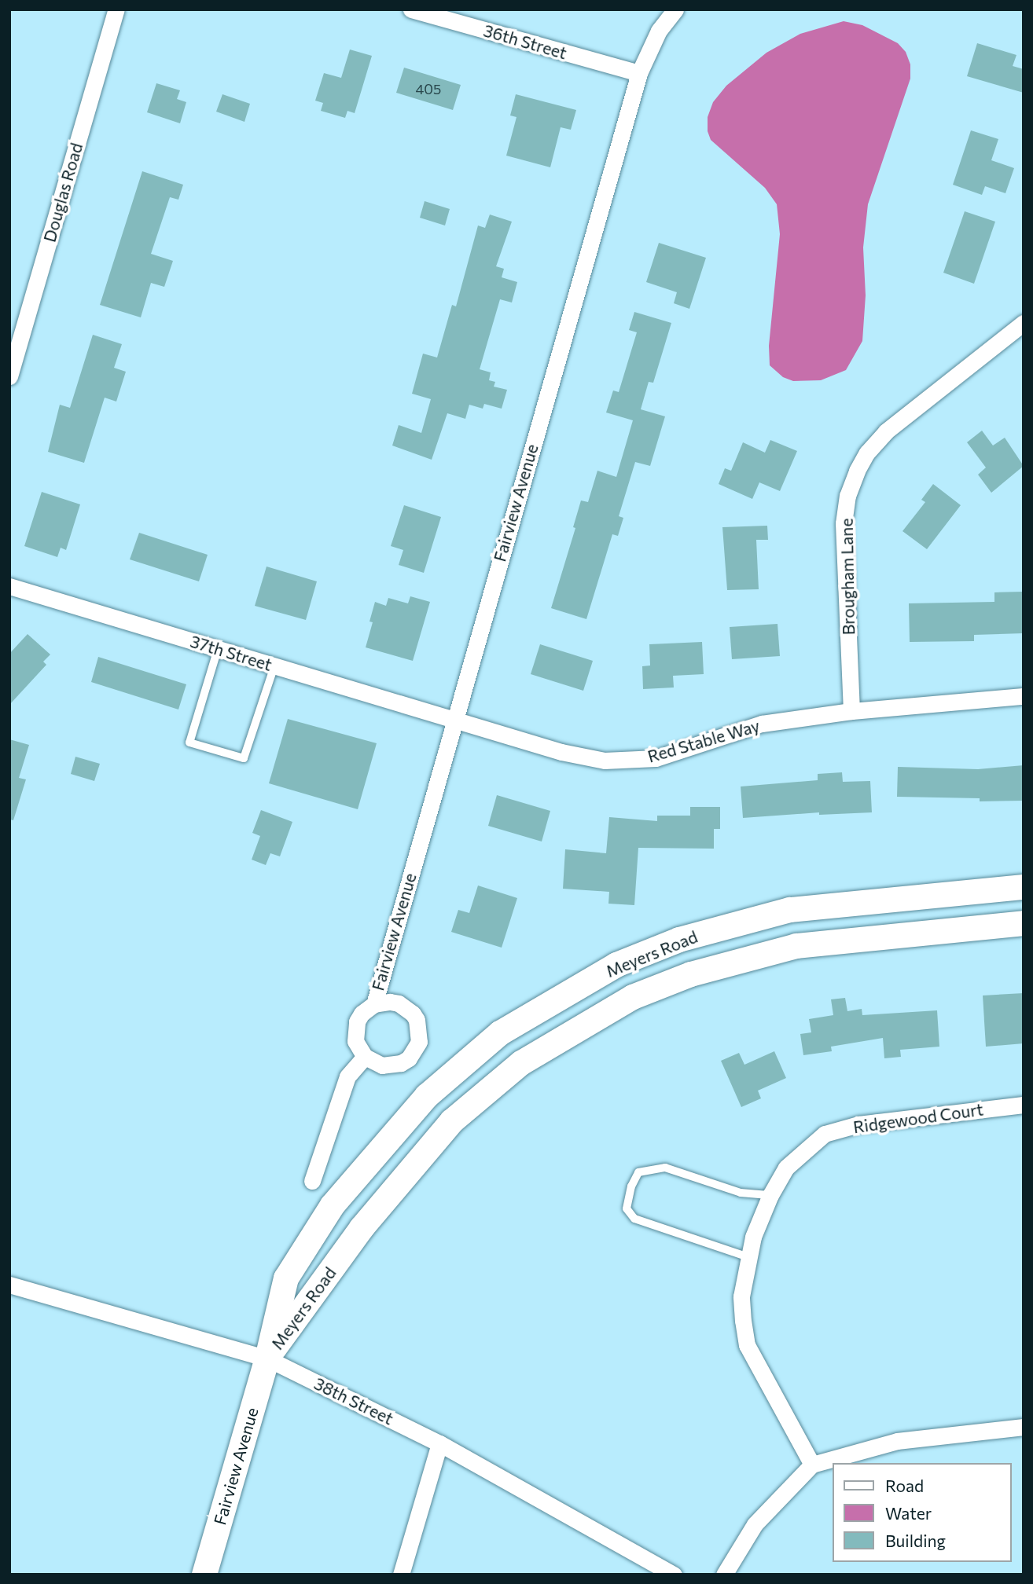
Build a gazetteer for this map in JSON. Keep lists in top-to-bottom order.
{
  "streets": {
    "street": [
      "36th Street",
      "Douglas Road",
      "Fairview Avenue",
      "Brougham Lane",
      "37th Street",
      "Red Stable Way",
      "Meyers Road",
      "Ridgewood Court",
      "38th Street"
    ]
  },
  "crossings": [
    ["36th Street", "Fairview Avenue"],
    ["Fairview Avenue", "37th Street"],
    ["Fairview Avenue", "Red Stable Way"],
    ["Fairview Avenue", "Meyers Road"],
    ["Fairview Avenue", "38th Street"],
    ["Brougham Lane", "Red Stable Way"],
    ["37th Street", "Red Stable Way"],
    ["Meyers Road", "38th Street"]
  ],
  "house_numbers": ["405"],
  "legend": ["Road", "Water", "Building"]
}
